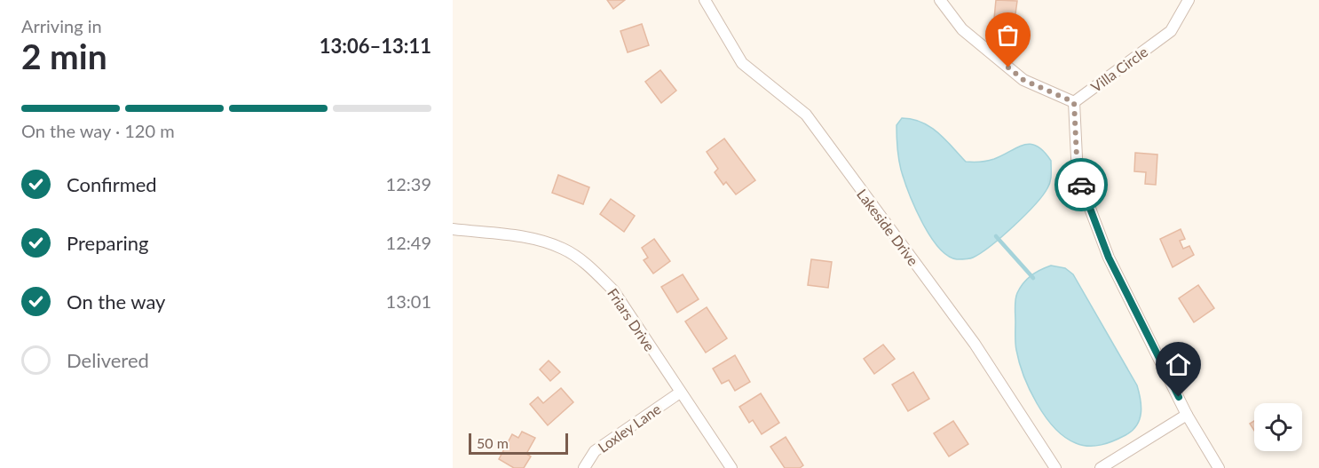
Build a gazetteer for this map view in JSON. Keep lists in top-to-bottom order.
{
  "streets": {
    "street": [
      "Villa Circle",
      "Lakeside Drive",
      "Friars Drive",
      "Loxley Lane"
    ]
  },
  "crossings": [
    ["Friars Drive", "Loxley Lane"]
  ],
  "scale_bar": "50 m",
  "page": {
    "heading": ["2 min", "Arriving in", "13:06–13:11"],
    "bar": "On the way · 120 m",
    "list": [
      ["Confirmed", "12:39"],
      ["Preparing", "12:49"],
      ["On the way", "13:01"],
      "Delivered"
    ],
    "scale": "50 m"
  }
}
